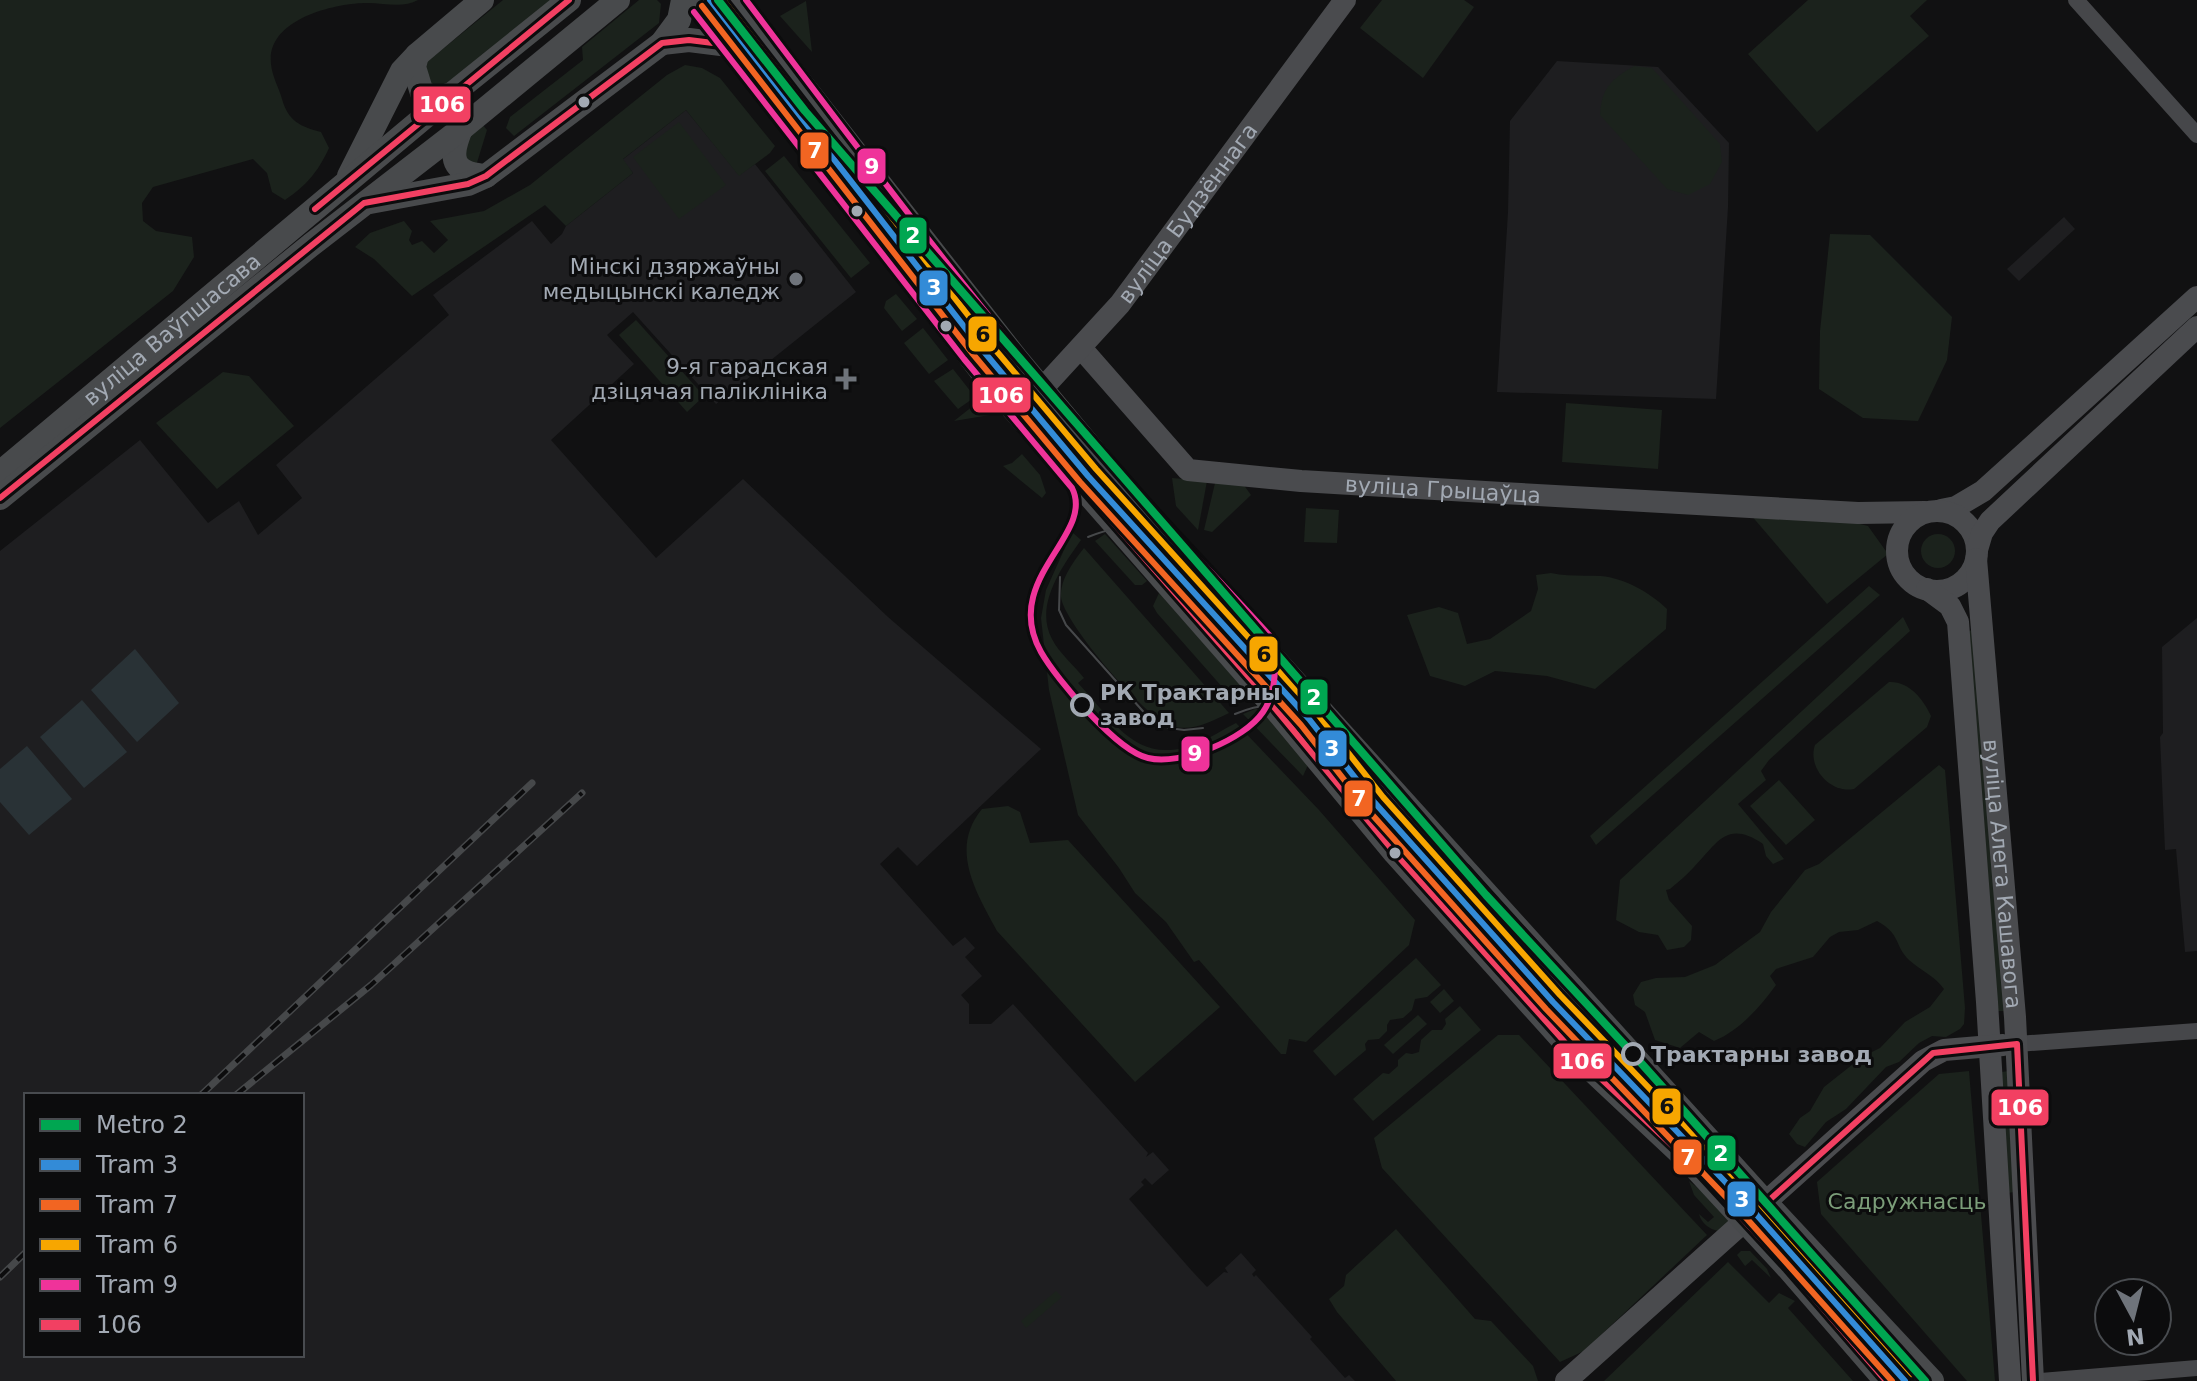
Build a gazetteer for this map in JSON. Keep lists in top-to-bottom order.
{
  "streets": {
    "main road": [
      "вуліца Будзённага",
      "вуліца Ваўпшасава",
      "вуліца Грыцаўца",
      "вуліца Алега Кашавога"
    ]
  },
  "crossings": [
    ["вуліца Будзённага", "вуліца Грыцаўца"],
    ["вуліца Грыцаўца", "вуліца Алега Кашавога"]
  ],
  "parks": ["Садружнасць"],
  "places": {
    "other": ["Мінскі дзяржаўны медыцынскі каледж", "РК Трактарны завод", "Трактарны завод"],
    "health": ["9-я гарадская дзіцячая паліклініка"]
  },
  "lines": [
    "metro line 2",
    "tram line 3",
    "tram line 6",
    "tram line 9",
    "transit line 106",
    "tram line 7"
  ],
  "legend": [
    "Metro 2",
    "Tram 3",
    "Tram 7",
    "Tram 6",
    "Tram 9",
    "106"
  ],
  "north": "bottom"
}
